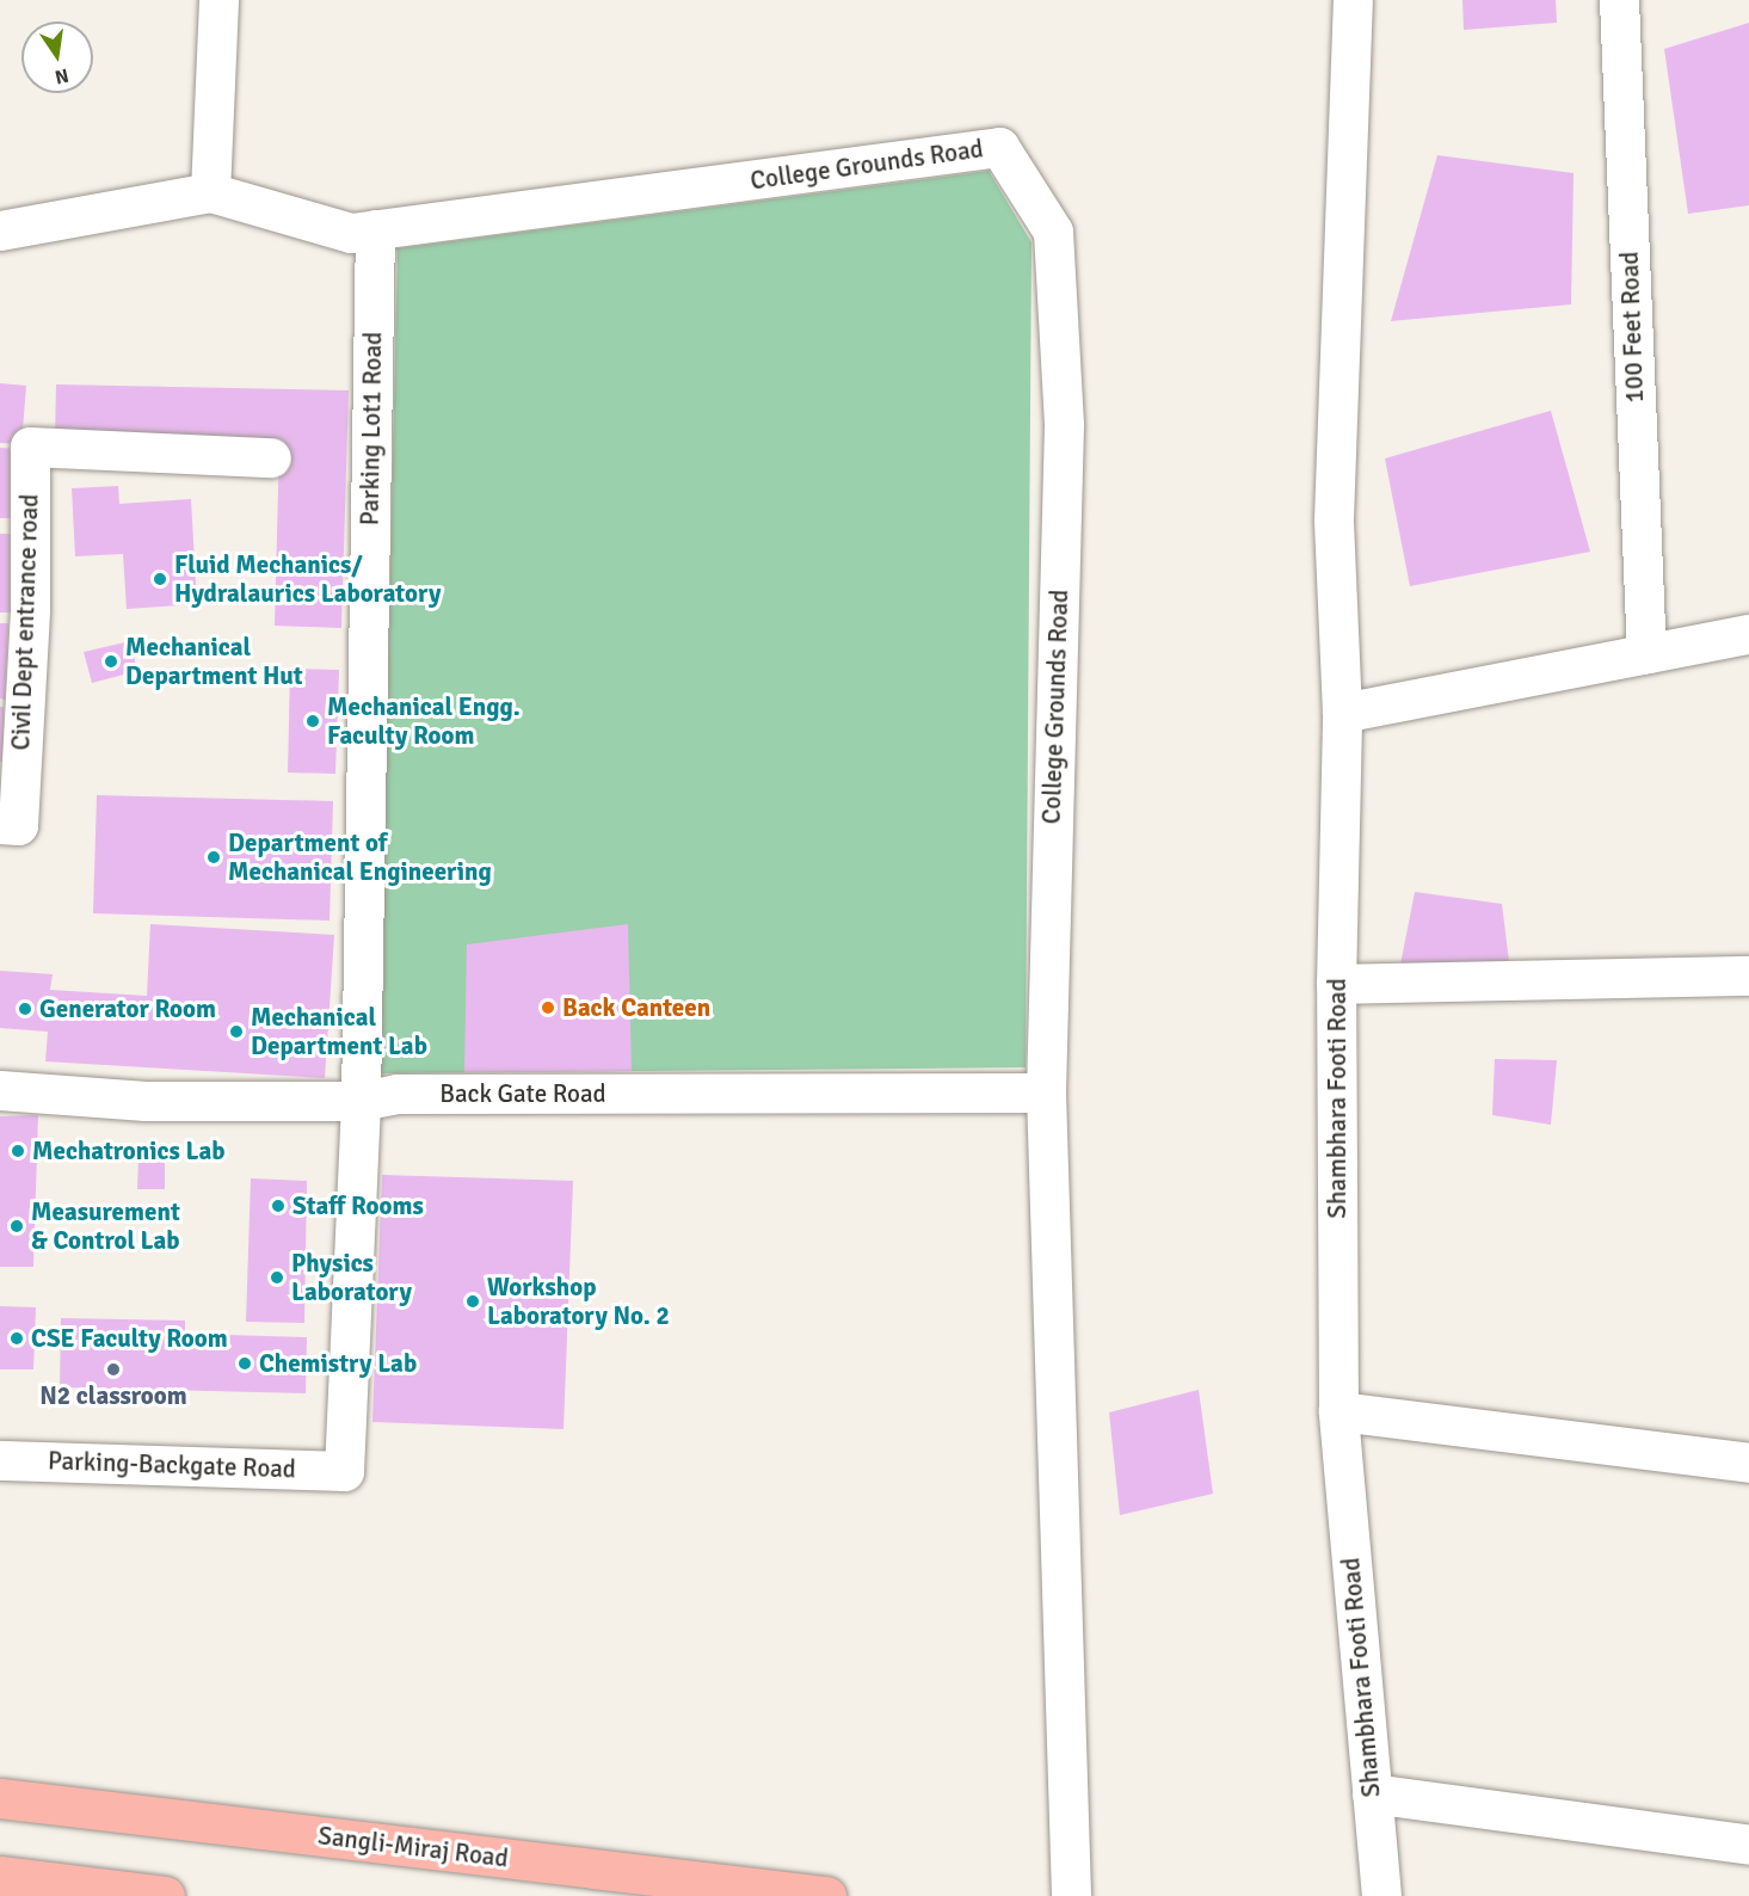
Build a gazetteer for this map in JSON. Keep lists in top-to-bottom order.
{
  "streets": {
    "highway": ["Sangli-Miraj Road"],
    "street": [
      "College Grounds Road",
      "100 Feet Road",
      "Parking Lot1 Road",
      "Civil Dept entrance road",
      "Back Gate Road",
      "Shambhara Footi Road",
      "Parking-Backgate Road"
    ]
  },
  "crossings": [
    ["College Grounds Road", "Parking Lot1 Road"],
    ["College Grounds Road", "Back Gate Road"],
    ["Parking Lot1 Road", "Back Gate Road"],
    ["Parking Lot1 Road", "Parking-Backgate Road"]
  ],
  "places": [
    "Fluid Mechanics/ Hydralaurics Laboratory",
    "Mechanical Department Hut",
    "Mechanical Engg. Faculty Room",
    "Department of Mechanical Engineering",
    "Back Canteen",
    "Generator Room",
    "Mechanical Department Lab",
    "Mechatronics Lab",
    "Staff Rooms",
    "Measurement & Control Lab",
    "Physics Laboratory",
    "Workshop Laboratory No. 2",
    "CSE Faculty Room",
    "Chemistry Lab",
    "N2 classroom"
  ],
  "north": "bottom"
}
